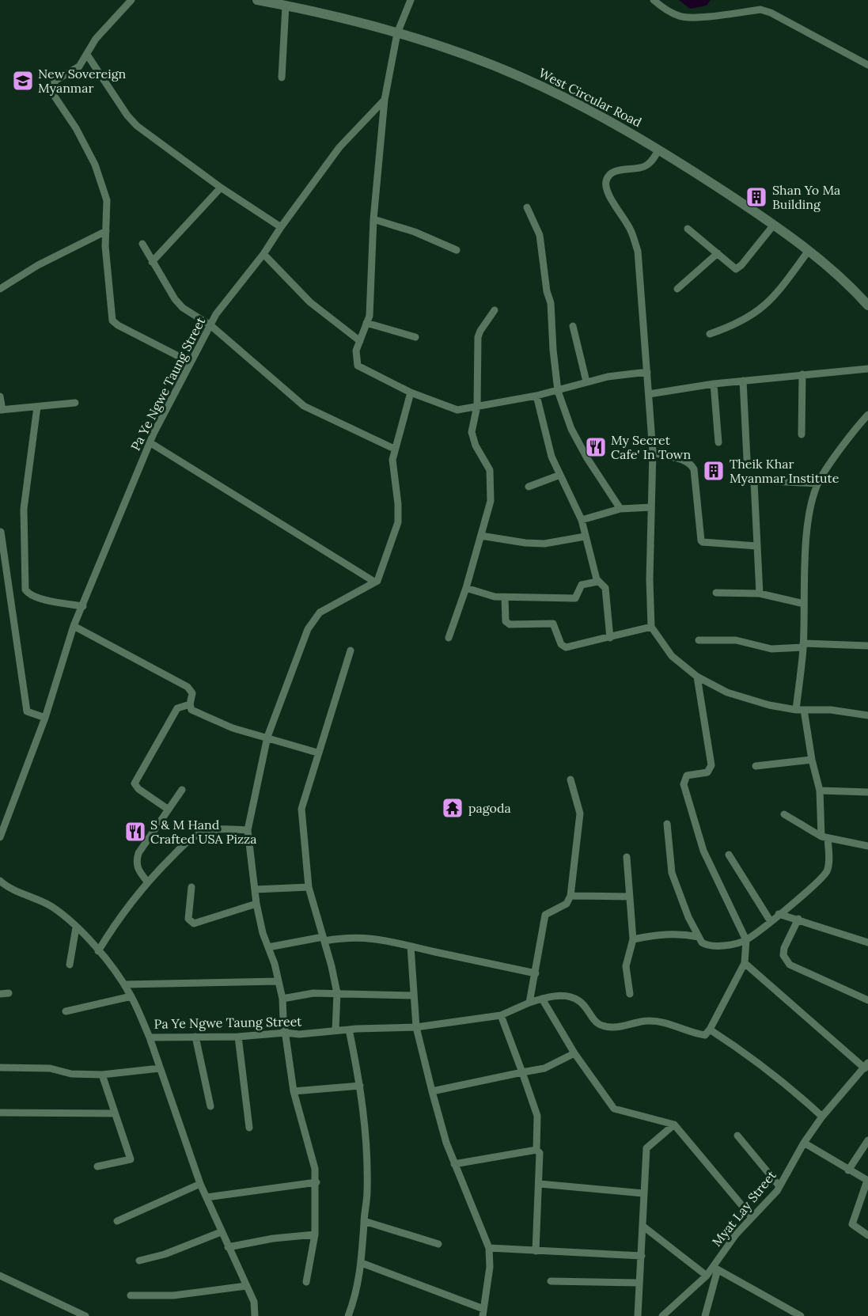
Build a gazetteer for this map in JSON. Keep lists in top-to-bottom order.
{
  "streets": {
    "street": ["West Circular Road", "Pa Ye Ngwe Taung Street", "Myat Lay Street"]
  },
  "places": {
    "school or university": ["New Sovereign Myanmar"],
    "building": ["Shan Yo Ma Building", "Theik Khar Myanmar Institute"],
    "restaurant": ["My Secret Cafe' In Town", "S & M Hand Crafted USA Pizza"],
    "temple": ["pagoda"]
  }
}
